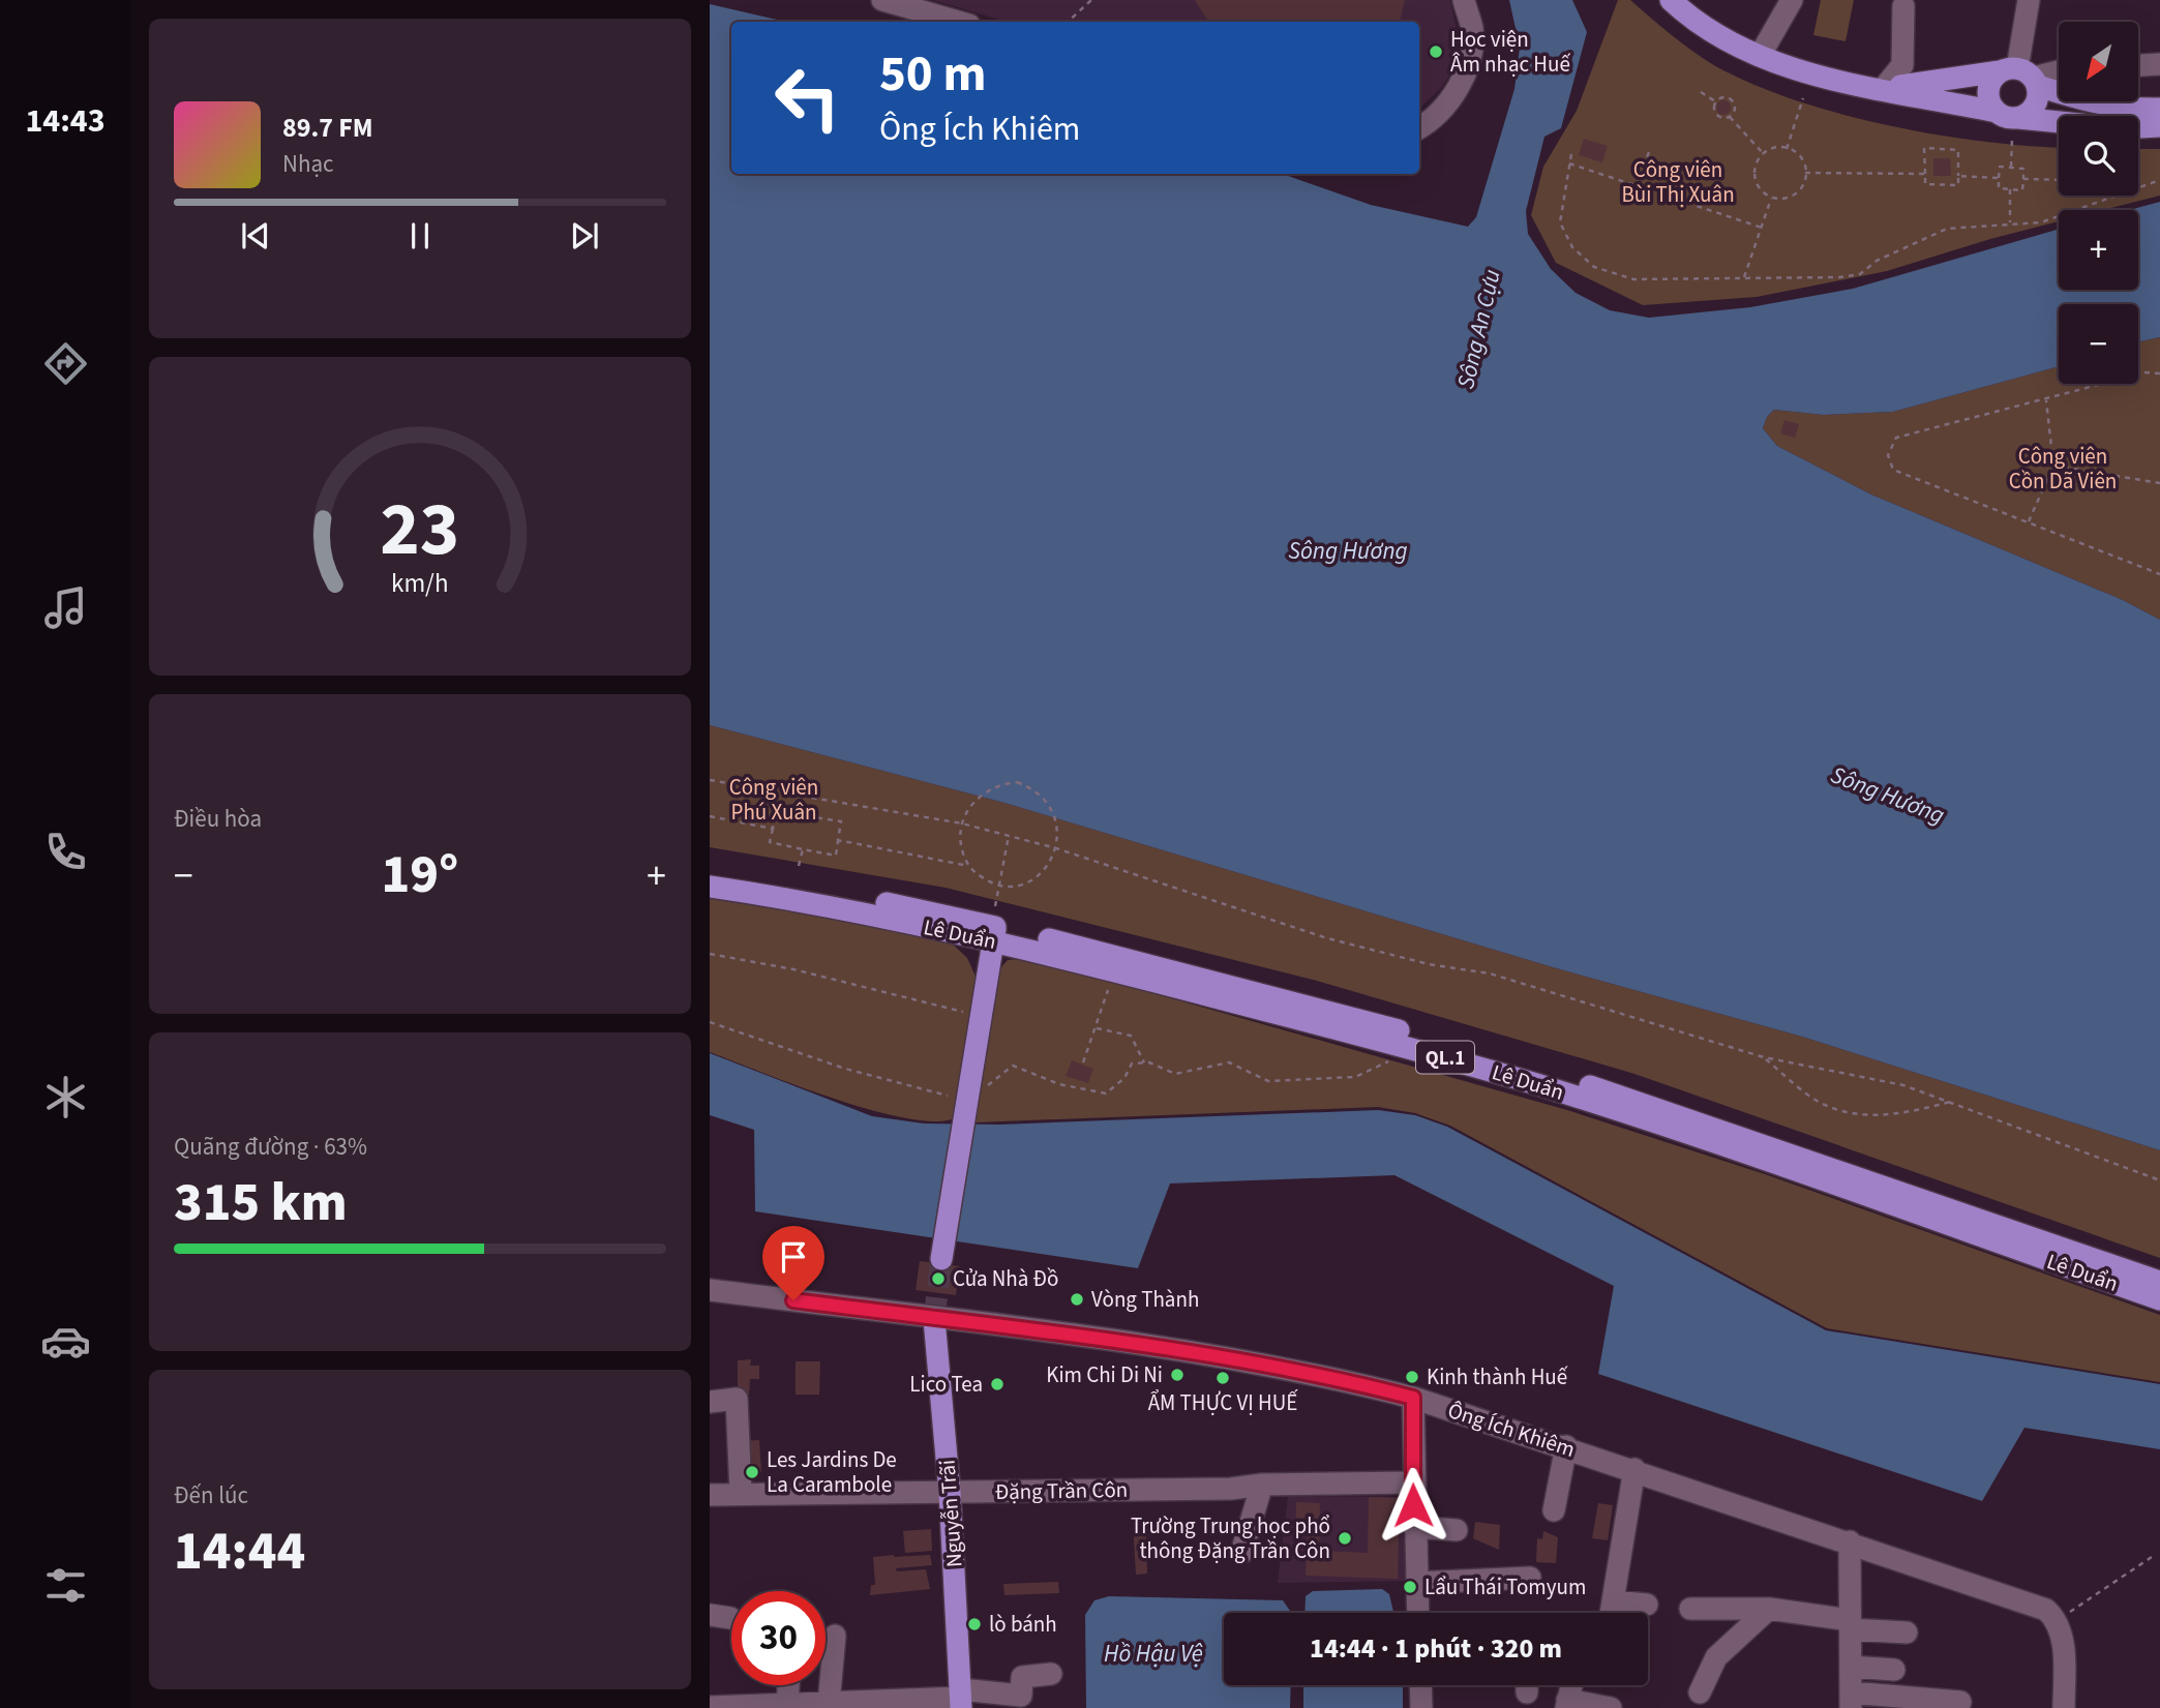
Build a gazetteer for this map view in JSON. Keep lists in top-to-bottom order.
{
  "streets": {
    "main road": ["Lê Duẩn", "QL.1", "Nguyễn Trãi"],
    "street": ["Ông Ích Khiêm", "Đặng Trần Côn"]
  },
  "crossings": [
    ["Ông Ích Khiêm", "Nguyễn Trãi"],
    ["Đặng Trần Côn", "Nguyễn Trãi"]
  ],
  "water": ["Sông An Cựu", "Sông Hương", "Hồ Hậu Vệ"],
  "parks": ["Công viên Bùi Thị Xuân", "Công viên Cồn Dã Viên", "Công viên Phú Xuân"],
  "places": [
    "Học viện Âm nhạc Huế",
    "Cửa Nhà Đồ",
    "Vòng Thành",
    "Kim Chi Di Ni",
    "Kinh thành Huế",
    "ẨM THỰC VỊ HUẾ",
    "Lico Tea",
    "Les Jardins De La Carambole",
    "Trường Trung học phổ thông Đặng Trần Côn",
    "Lẩu Thái Tomyum",
    "lò bánh"
  ],
  "north": "bottom left",
  "page": {
    "tabs": "14:43",
    "map_buttons": ["+", "−"],
    "turn": ["50 m", "Ông Ích Khiêm"],
    "song": ["89.7 FM", "Nhạc"],
    "tile": [
      "Điều hòa",
      ["Quãng đường · 63%", "315 km"],
      ["Đến lúc", "14:44"]
    ],
    "heat": ["−", "19°", "+"],
    "limit": "30",
    "trip": "14:44 · 1 phút · 320 m",
    "gauge": ["23", "km/h"]
  }
}
